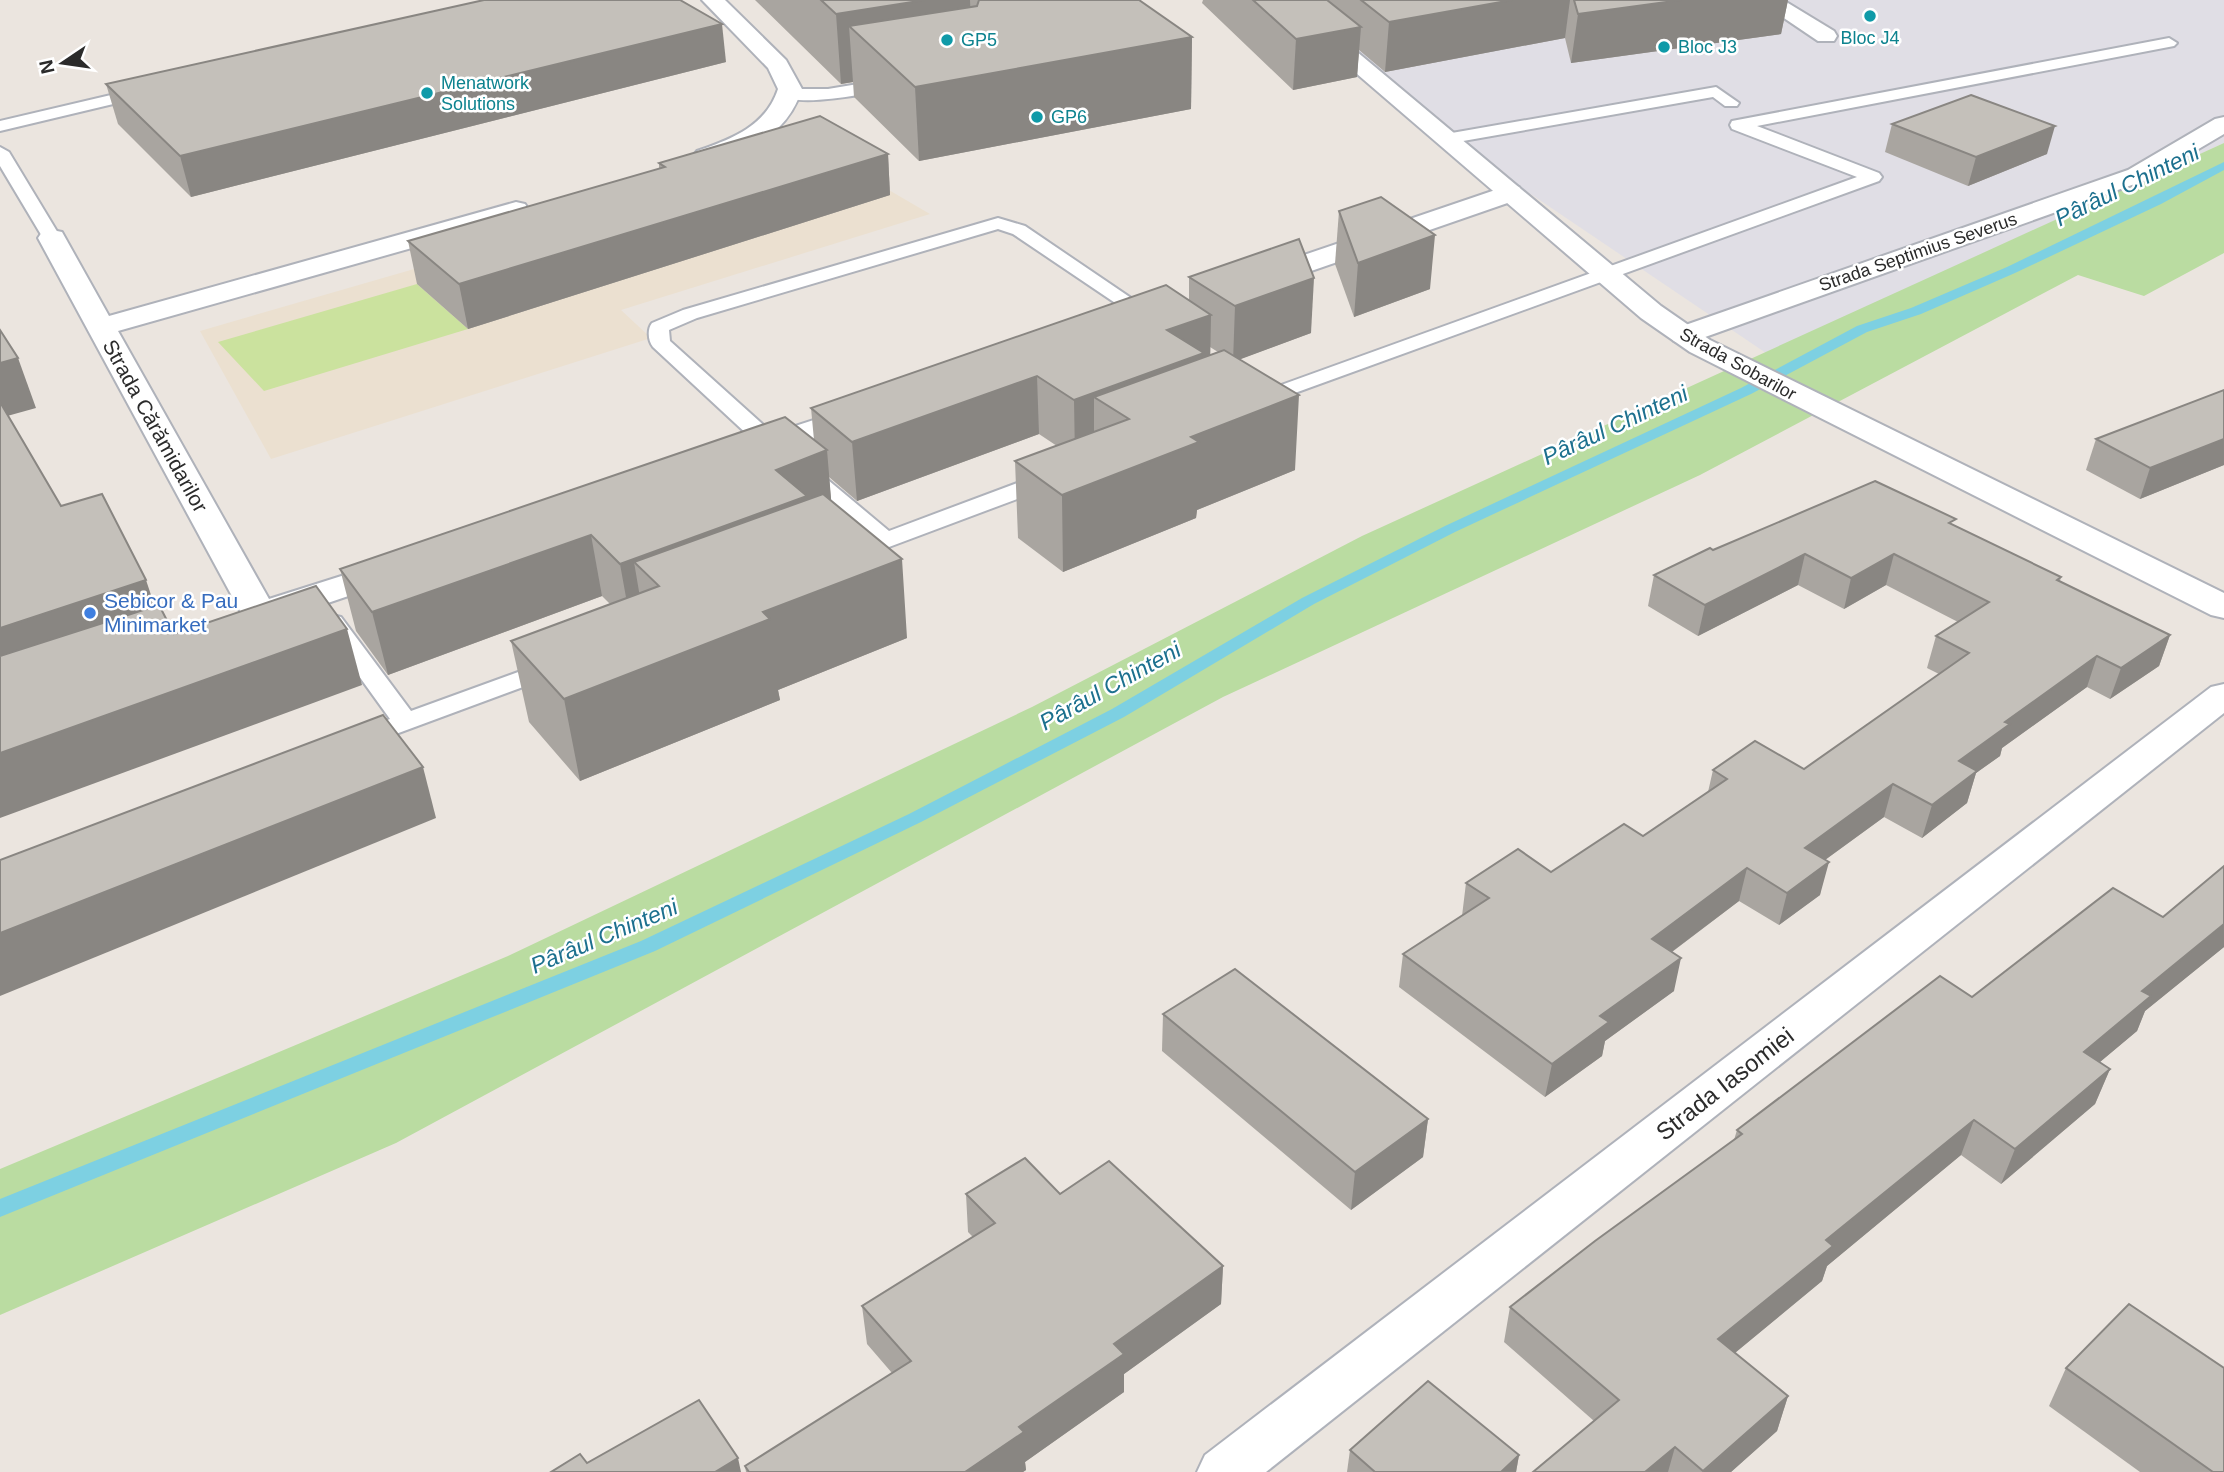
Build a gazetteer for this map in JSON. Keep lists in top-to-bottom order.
{
  "streets": {
    "street": [
      "Strada Septimius Severus",
      "Strada Sobarilor",
      "Strada Cărămidarilor",
      "Strada Iasomiei"
    ]
  },
  "crossings": [
    ["Strada Septimius Severus", "Strada Sobarilor"]
  ],
  "water": ["Pârâul Chinteni"],
  "places": [
    "Bloc J4",
    "GP5",
    "Bloc J3",
    "Menatwork Solutions",
    "GP6",
    "Sebicor & Pau Minimarket"
  ],
  "north": "left"
}
